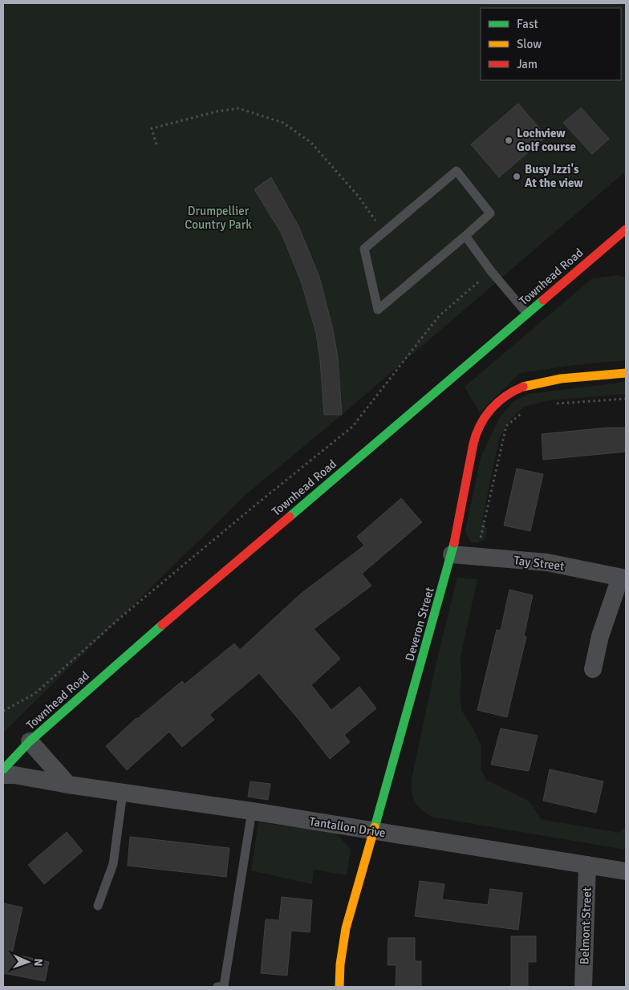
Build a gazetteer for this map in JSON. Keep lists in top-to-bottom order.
{
  "streets": {
    "street": [
      "Townhead Road",
      "Tay Street",
      "Deveron Street",
      "Tantallon Drive",
      "Belmont Street"
    ]
  },
  "crossings": [
    ["Tay Street", "Deveron Street"],
    ["Deveron Street", "Tantallon Drive"],
    ["Tantallon Drive", "Belmont Street"]
  ],
  "parks": ["Drumpellier Country Park"],
  "places": ["Lochview Golf course", "Busy Izzi's At the view"],
  "legend": ["Fast", "Slow", "Jam"],
  "north": "right"
}
